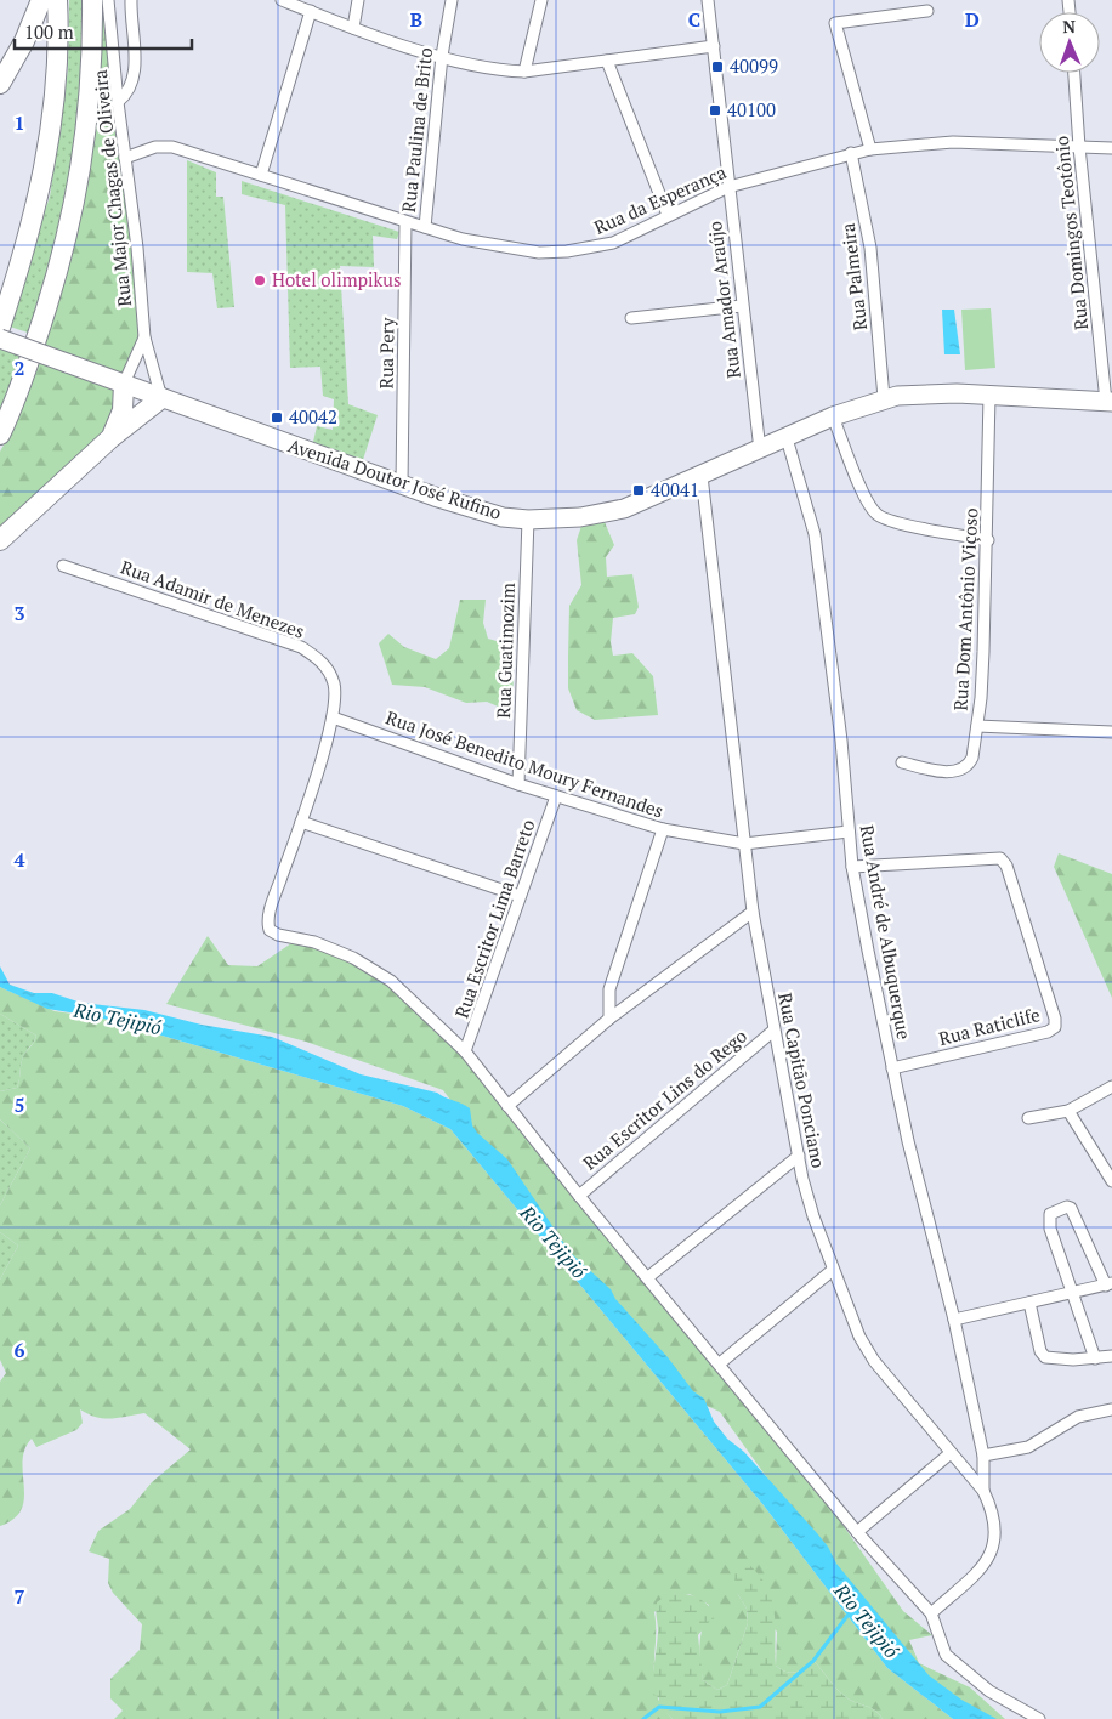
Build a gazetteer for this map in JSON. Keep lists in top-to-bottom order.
{
  "streets": {
    "main road": ["Avenida Doutor José Rufino"],
    "street": [
      "Rua Paulina de Brito",
      "Rua Major Chagas de Oliveira",
      "Rua da Esperança",
      "Rua Domingos Teotônio",
      "Rua Palmeira",
      "Rua Amador Araújo",
      "Rua Pery",
      "Rua Adamir de Menezes",
      "Rua Dom Antônio Viçoso",
      "Rua Guatimozim",
      "Rua José Benedito Moury Fernandes",
      "Rua Escritor Lima Barreto",
      "Rua André de Albuquerque",
      "Rua Raticlife",
      "Rua Capitão Ponciano",
      "Rua Escritor Lins do Rego"
    ]
  },
  "crossings": [
    ["Rua Paulina de Brito", "Rua da Esperança"],
    ["Rua Major Chagas de Oliveira", "Rua da Esperança"],
    ["Rua Major Chagas de Oliveira", "Avenida Doutor José Rufino"],
    ["Rua da Esperança", "Rua Domingos Teotônio"],
    ["Rua da Esperança", "Rua Palmeira"],
    ["Rua da Esperança", "Rua Amador Araújo"],
    ["Rua da Esperança", "Rua Pery"],
    ["Rua Domingos Teotônio", "Avenida Doutor José Rufino"],
    ["Rua Palmeira", "Avenida Doutor José Rufino"],
    ["Rua Amador Araújo", "Avenida Doutor José Rufino"],
    ["Rua Pery", "Avenida Doutor José Rufino"],
    ["Avenida Doutor José Rufino", "Rua Dom Antônio Viçoso"],
    ["Avenida Doutor José Rufino", "Rua Guatimozim"],
    ["Avenida Doutor José Rufino", "Rua André de Albuquerque"],
    ["Avenida Doutor José Rufino", "Rua Capitão Ponciano"],
    ["Rua Adamir de Menezes", "Rua José Benedito Moury Fernandes"],
    ["Rua Adamir de Menezes", "Rua Escritor Lima Barreto"],
    ["Rua Guatimozim", "Rua José Benedito Moury Fernandes"],
    ["Rua José Benedito Moury Fernandes", "Rua Escritor Lima Barreto"],
    ["Rua José Benedito Moury Fernandes", "Rua André de Albuquerque"],
    ["Rua José Benedito Moury Fernandes", "Rua Capitão Ponciano"],
    ["Rua André de Albuquerque", "Rua Raticlife"],
    ["Rua André de Albuquerque", "Rua Capitão Ponciano"],
    ["Rua Capitão Ponciano", "Rua Escritor Lins do Rego"]
  ],
  "water": ["Rio Tejipió"],
  "places": {
    "transit": [
      "40099",
      "40100",
      "40042",
      "40041"
    ],
    "other": ["Hotel olimpikus"]
  },
  "scale_bar": "100 m",
  "north": "top",
  "grid": {
    "columns": ["B", "C", "D"],
    "rows": [
      "1",
      "2",
      "3",
      "4",
      "5",
      "6",
      "7"
    ]
  }
}
